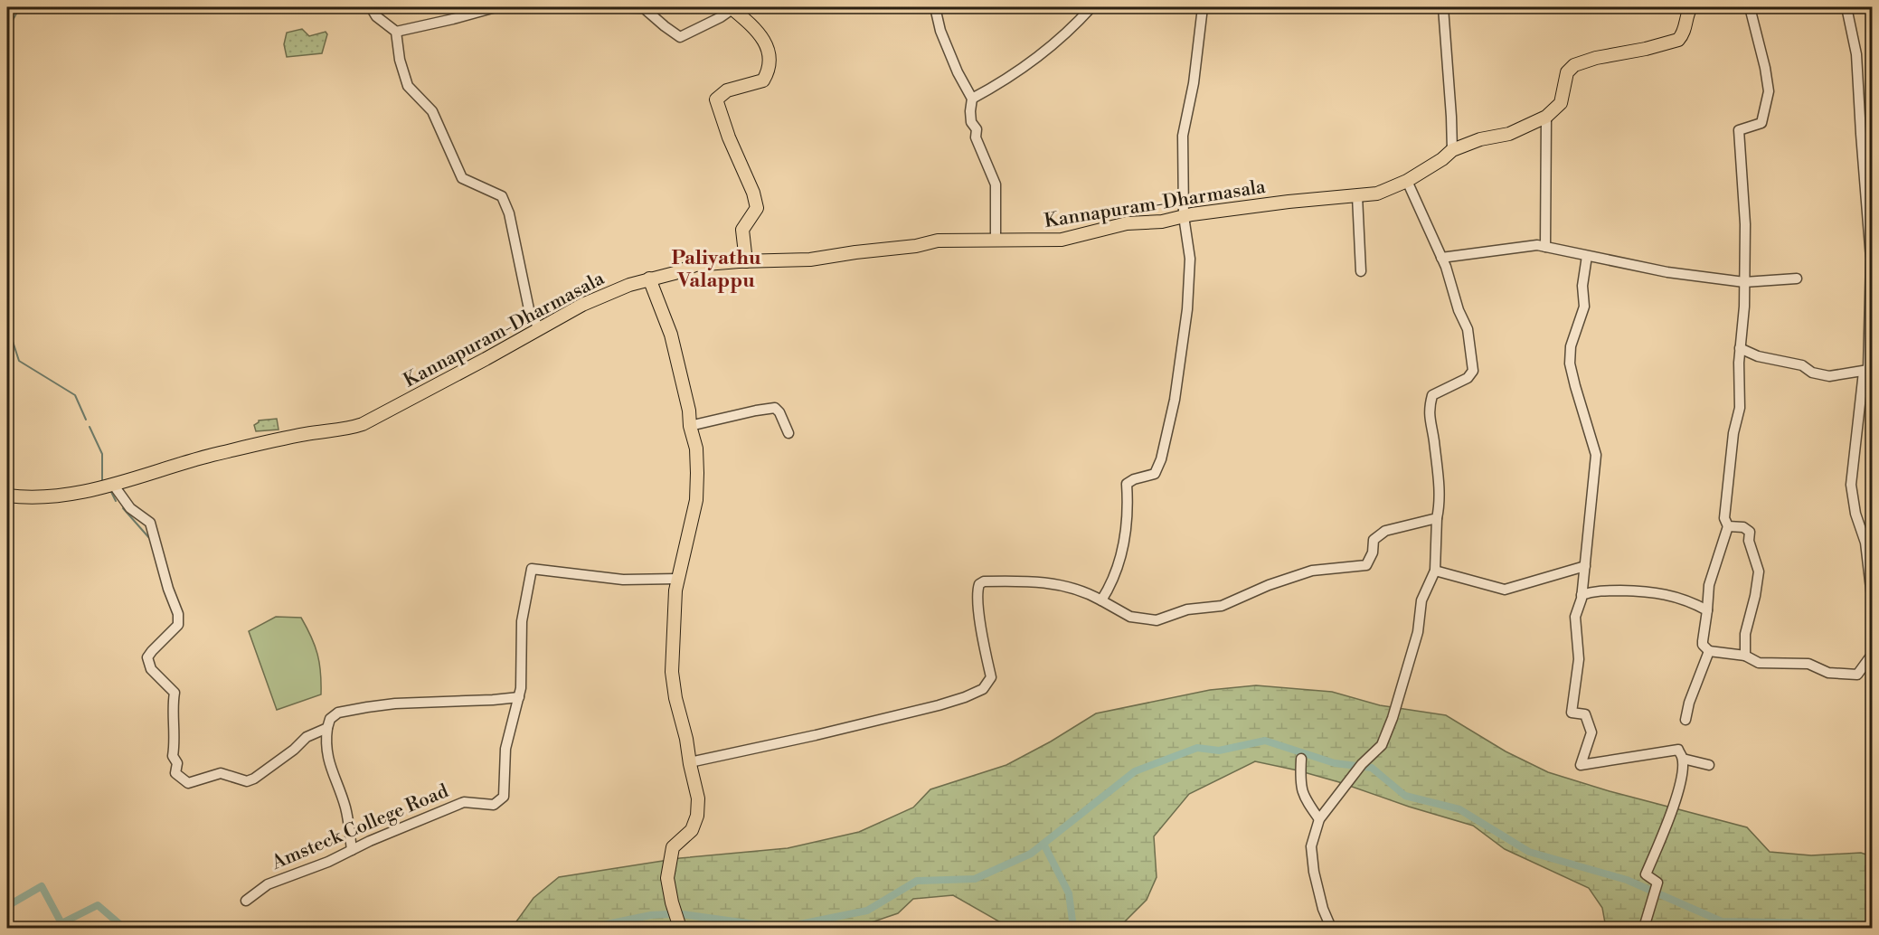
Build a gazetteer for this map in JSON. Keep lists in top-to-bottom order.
{
  "streets": {
    "main road": ["Kannapuram-Dharmasala"],
    "street": ["Amsteck College Road"]
  },
  "districts": ["Paliyathu Valappu"]
}
